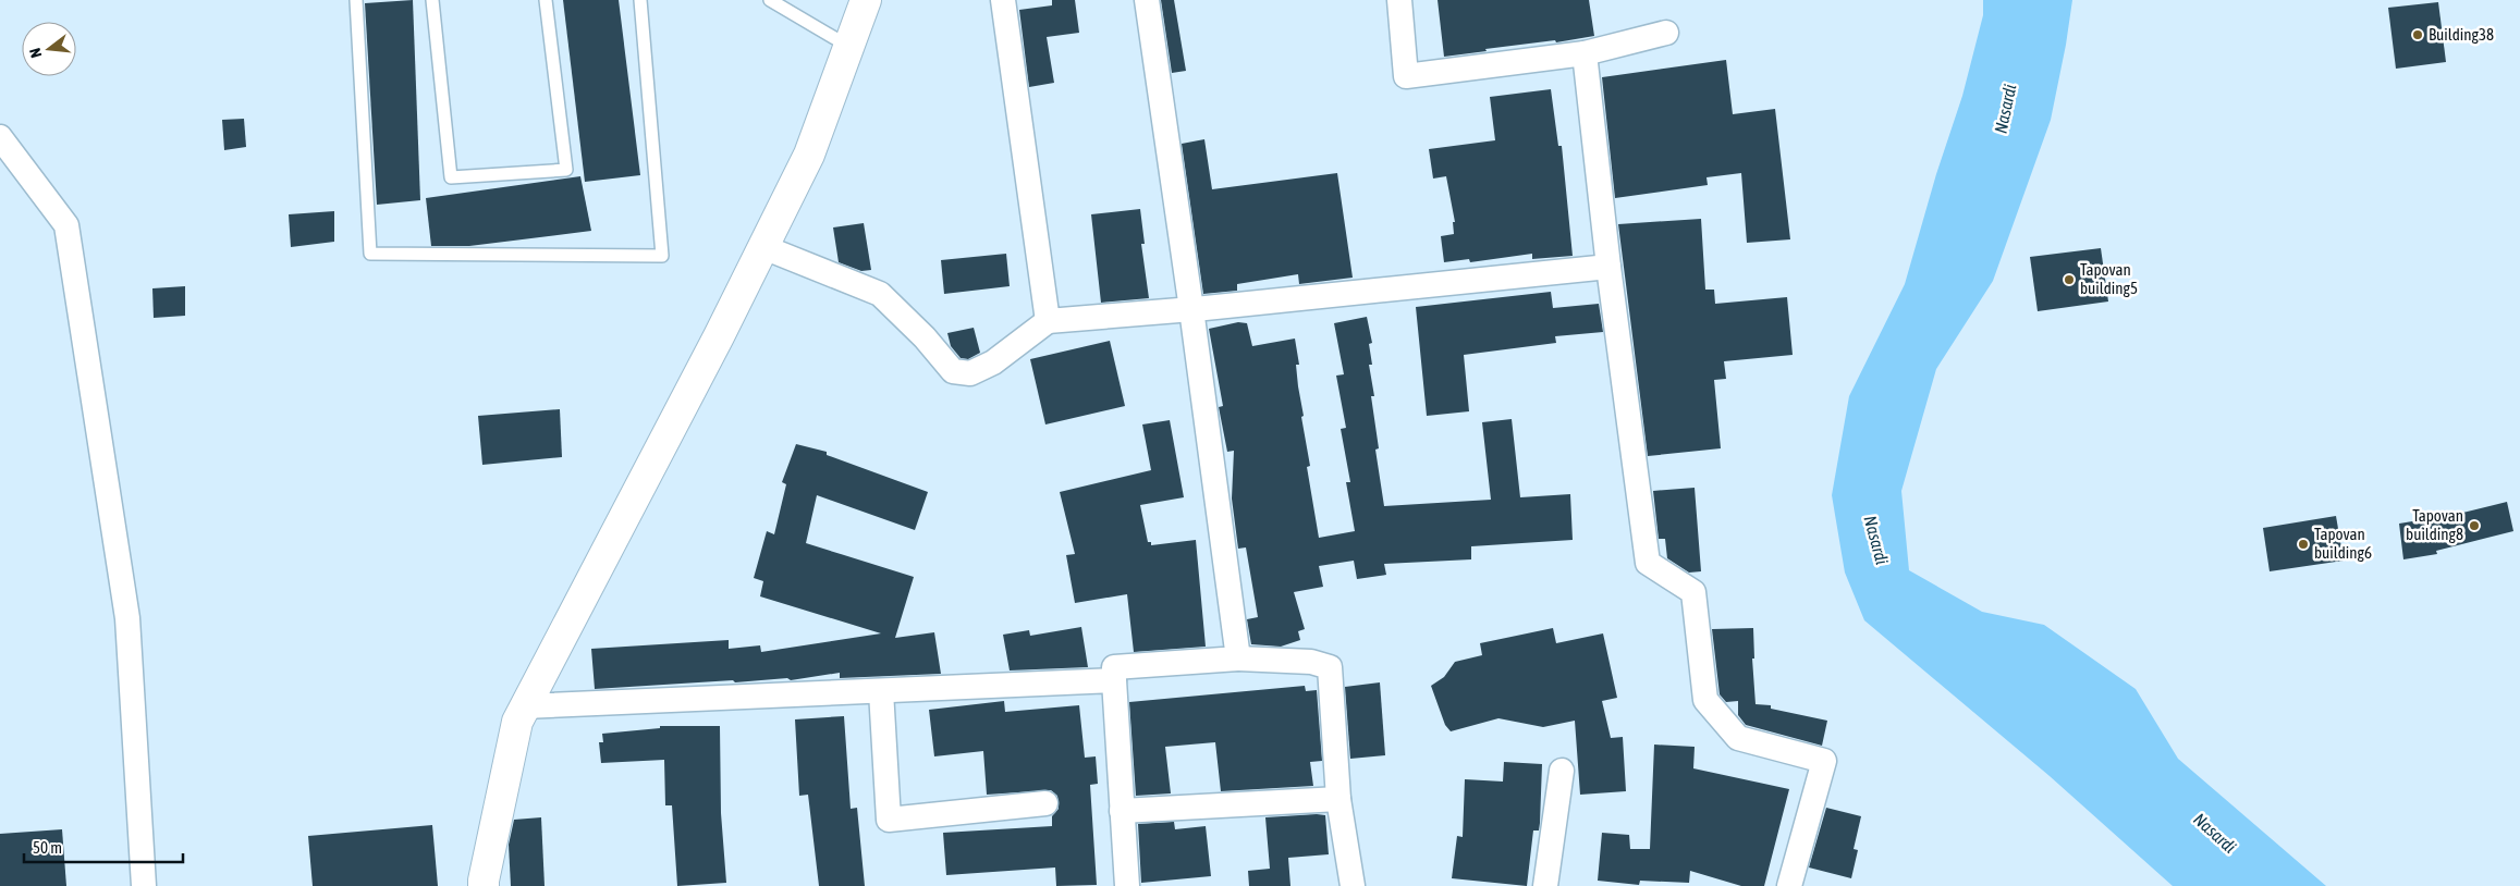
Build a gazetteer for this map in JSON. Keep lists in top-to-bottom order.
{
  "water": ["Nasardi"],
  "places": [
    "Building38",
    "Tapovan building5",
    "Tapovan building8",
    "Tapovan building6"
  ],
  "scale_bar": "50 m",
  "north": "left"
}
